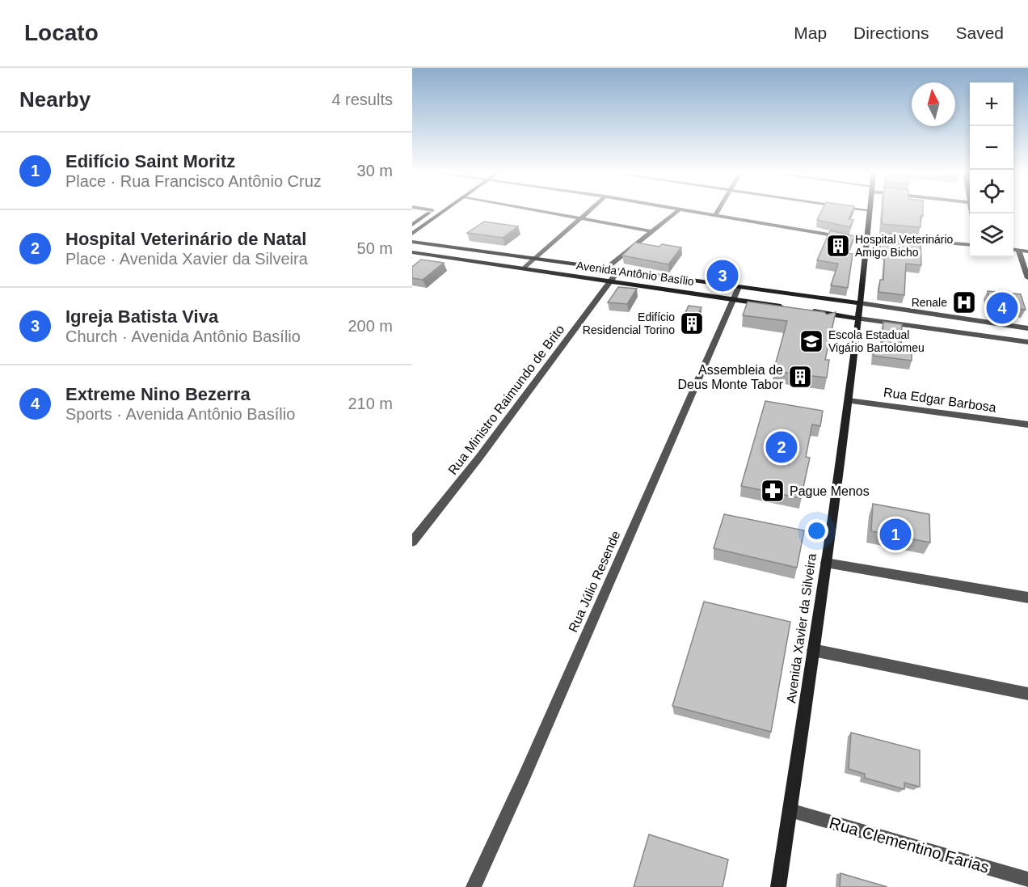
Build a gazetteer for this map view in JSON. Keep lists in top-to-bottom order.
{
  "streets": {
    "main road": ["Avenida Antônio Basílio", "Avenida Xavier da Silveira"],
    "street": [
      "Rua Ministro Raimundo de Brito",
      "Rua Edgar Barbosa",
      "Rua Júlio Resende",
      "Rua Clementino Farias"
    ]
  },
  "crossings": [
    ["Avenida Antônio Basílio", "Rua Ministro Raimundo de Brito"],
    ["Avenida Antônio Basílio", "Rua Júlio Resende"],
    ["Avenida Antônio Basílio", "Avenida Xavier da Silveira"],
    ["Rua Edgar Barbosa", "Avenida Xavier da Silveira"],
    ["Avenida Xavier da Silveira", "Rua Clementino Farias"]
  ],
  "places": {
    "building": ["Hospital Veterinário Amigo Bicho", "Edifício Residencial Torino", "Assembleia de Deus Monte Tabor"],
    "hospital": ["Renale"],
    "school or university": ["Escola Estadual Vigário Bartolomeu"],
    "pharmacy": ["Pague Menos"]
  },
  "north": "top",
  "page": {
    "header": "Locato",
    "nav": ["Map", "Directions", "Saved"],
    "heading": ["Nearby", "4 results"],
    "map_buttons": ["+", "−"],
    "list": [
      {
        "mark": "1",
        "name": "Edifício Saint Moritz",
        "note": "Place · Rua Francisco Antônio Cruz",
        "value": "30 m"
      },
      {
        "mark": "2",
        "name": "Hospital Veterinário de Natal",
        "note": "Place · Avenida Xavier da Silveira",
        "value": "50 m"
      },
      {
        "mark": "3",
        "name": "Igreja Batista Viva",
        "note": "Church · Avenida Antônio Basílio",
        "value": "200 m"
      },
      {
        "mark": "4",
        "name": "Extreme Nino Bezerra",
        "note": "Sports · Avenida Antônio Basílio",
        "value": "210 m"
      }
    ],
    "pins": [
      "3",
      "4",
      "2",
      "1"
    ]
  }
}
